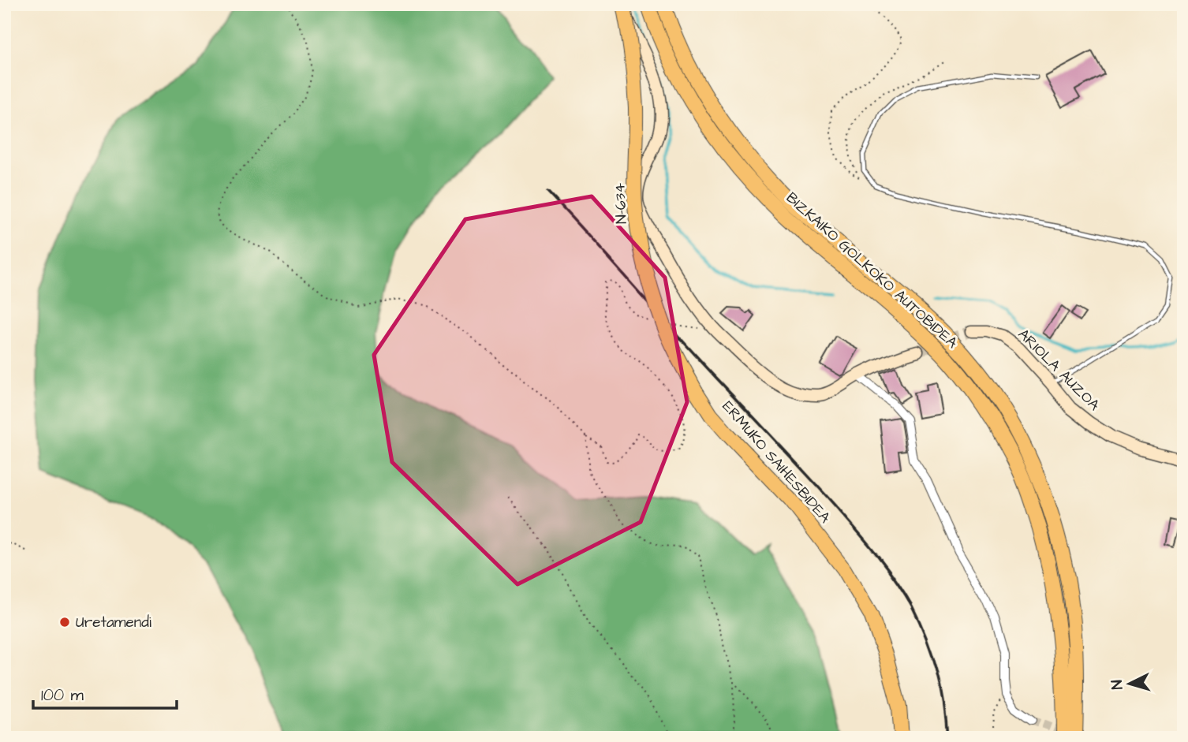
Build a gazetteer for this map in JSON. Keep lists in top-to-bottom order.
{
  "streets": {
    "highway": ["N-634", "BIZKAIKO GOLKOKO AUTOBIDEA", "ERMUKO SAIHESBIDEA"],
    "street": ["ARIOLA AUZOA"]
  },
  "crossings": [
    ["N-634", "ERMUKO SAIHESBIDEA"]
  ],
  "places": ["Uretamendi"],
  "scale_bar": "100 m",
  "north": "left"
}
